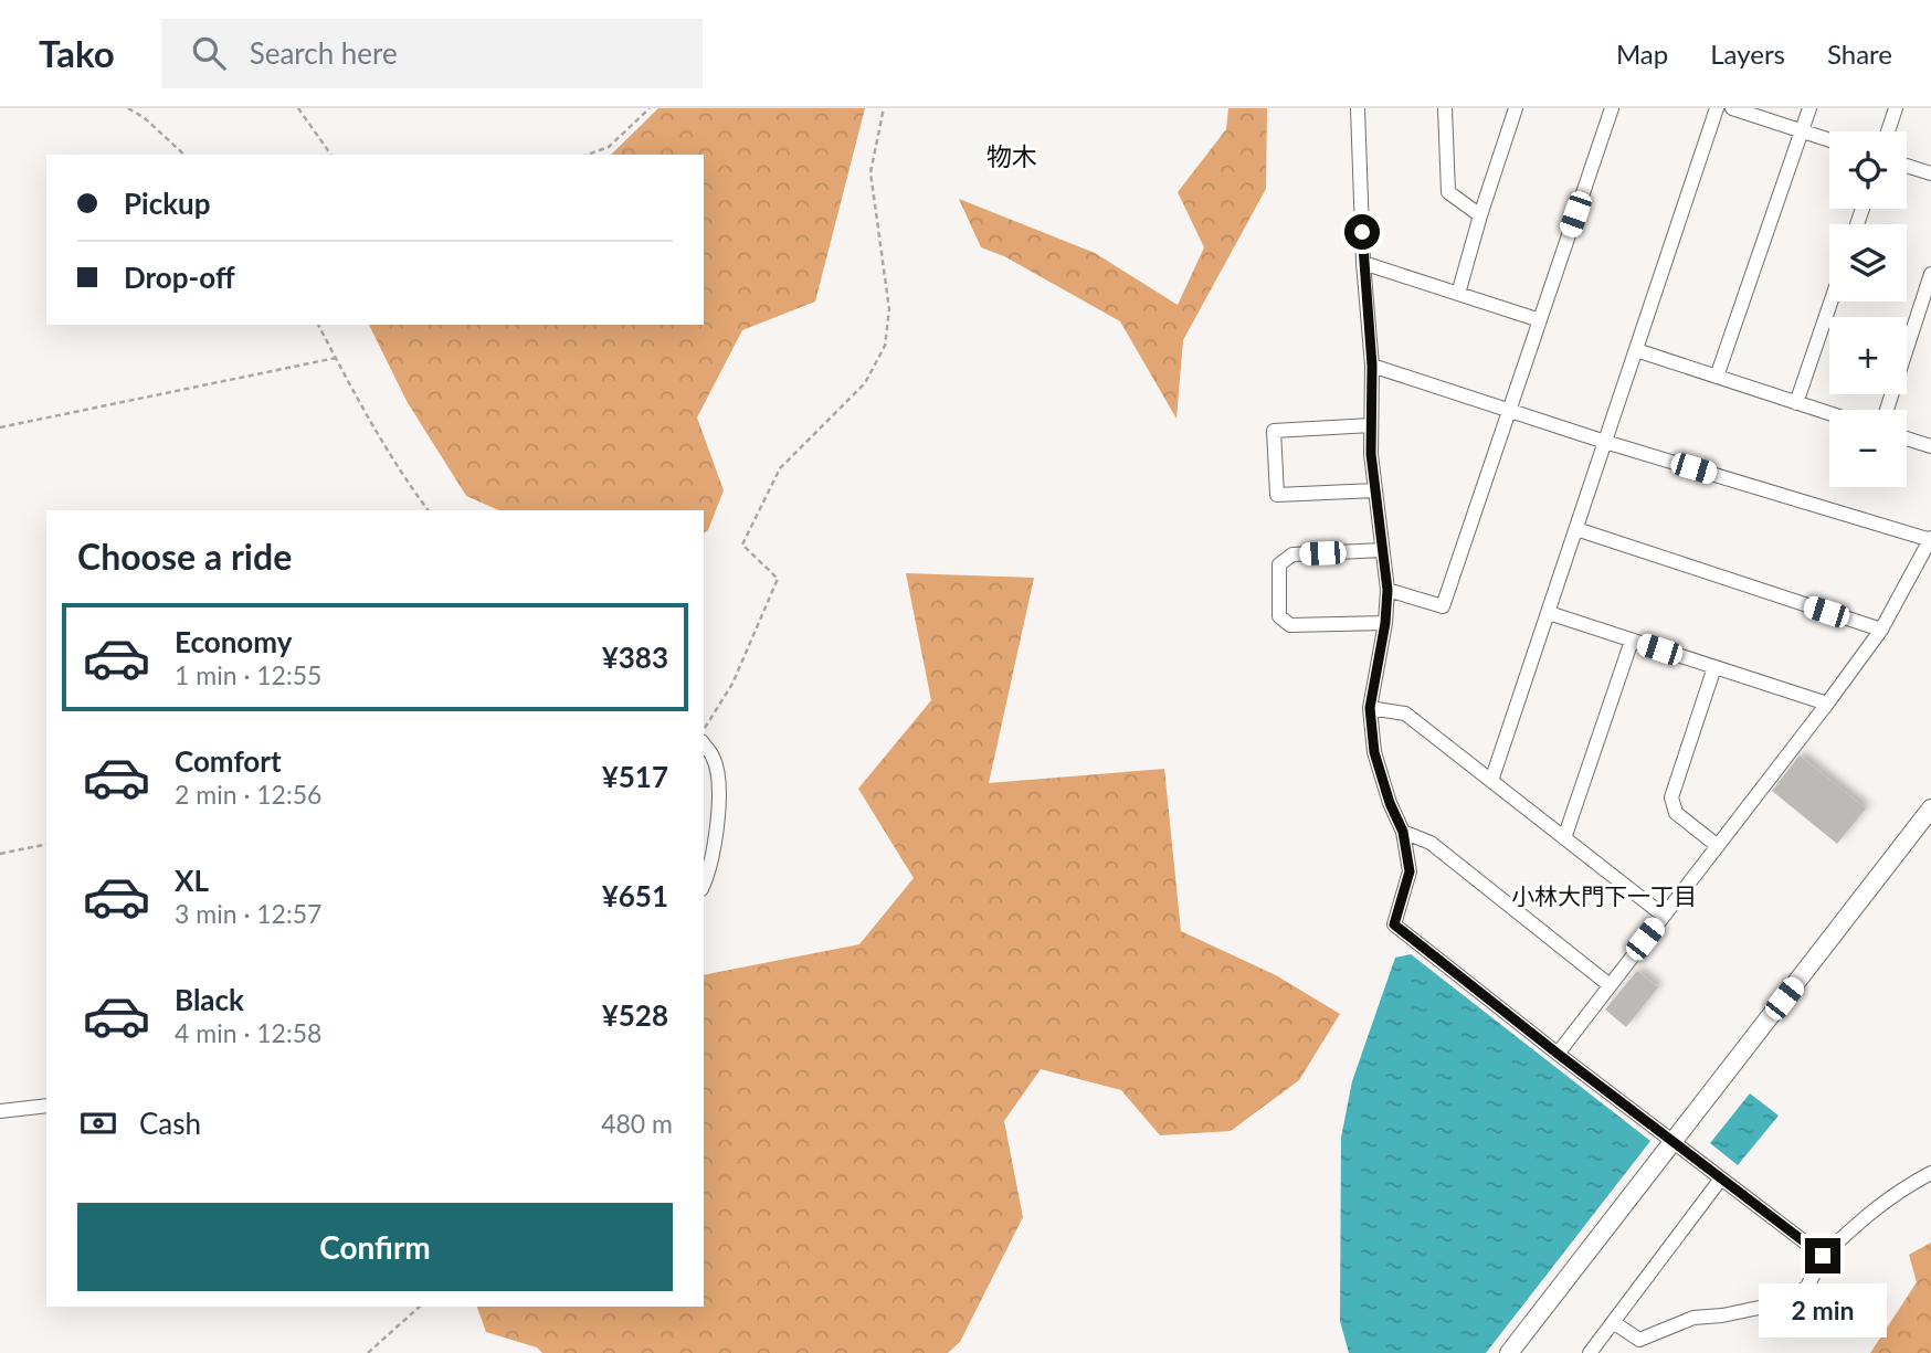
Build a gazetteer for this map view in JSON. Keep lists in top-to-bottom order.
{
  "districts": ["物木", "小林大門下一丁目"],
  "page": {
    "header": "Tako",
    "search": "Search here",
    "nav": ["Map", "Layers", "Share"],
    "map_buttons": ["+", "−"],
    "banner": ["Pickup", "Drop-off"],
    "heading": "Choose a ride",
    "list": [
      {
        "name": "Economy",
        "note": "1 min · 12:55",
        "value": "¥383"
      },
      {
        "name": "Comfort",
        "note": "2 min · 12:56",
        "value": "¥517"
      },
      {
        "name": "XL",
        "note": "3 min · 12:57",
        "value": "¥651"
      },
      {
        "name": "Black",
        "note": "4 min · 12:58",
        "value": "¥528"
      }
    ],
    "pay": ["Cash", "480 m"],
    "buttons": "Confirm",
    "bubble": "2 min"
  }
}
